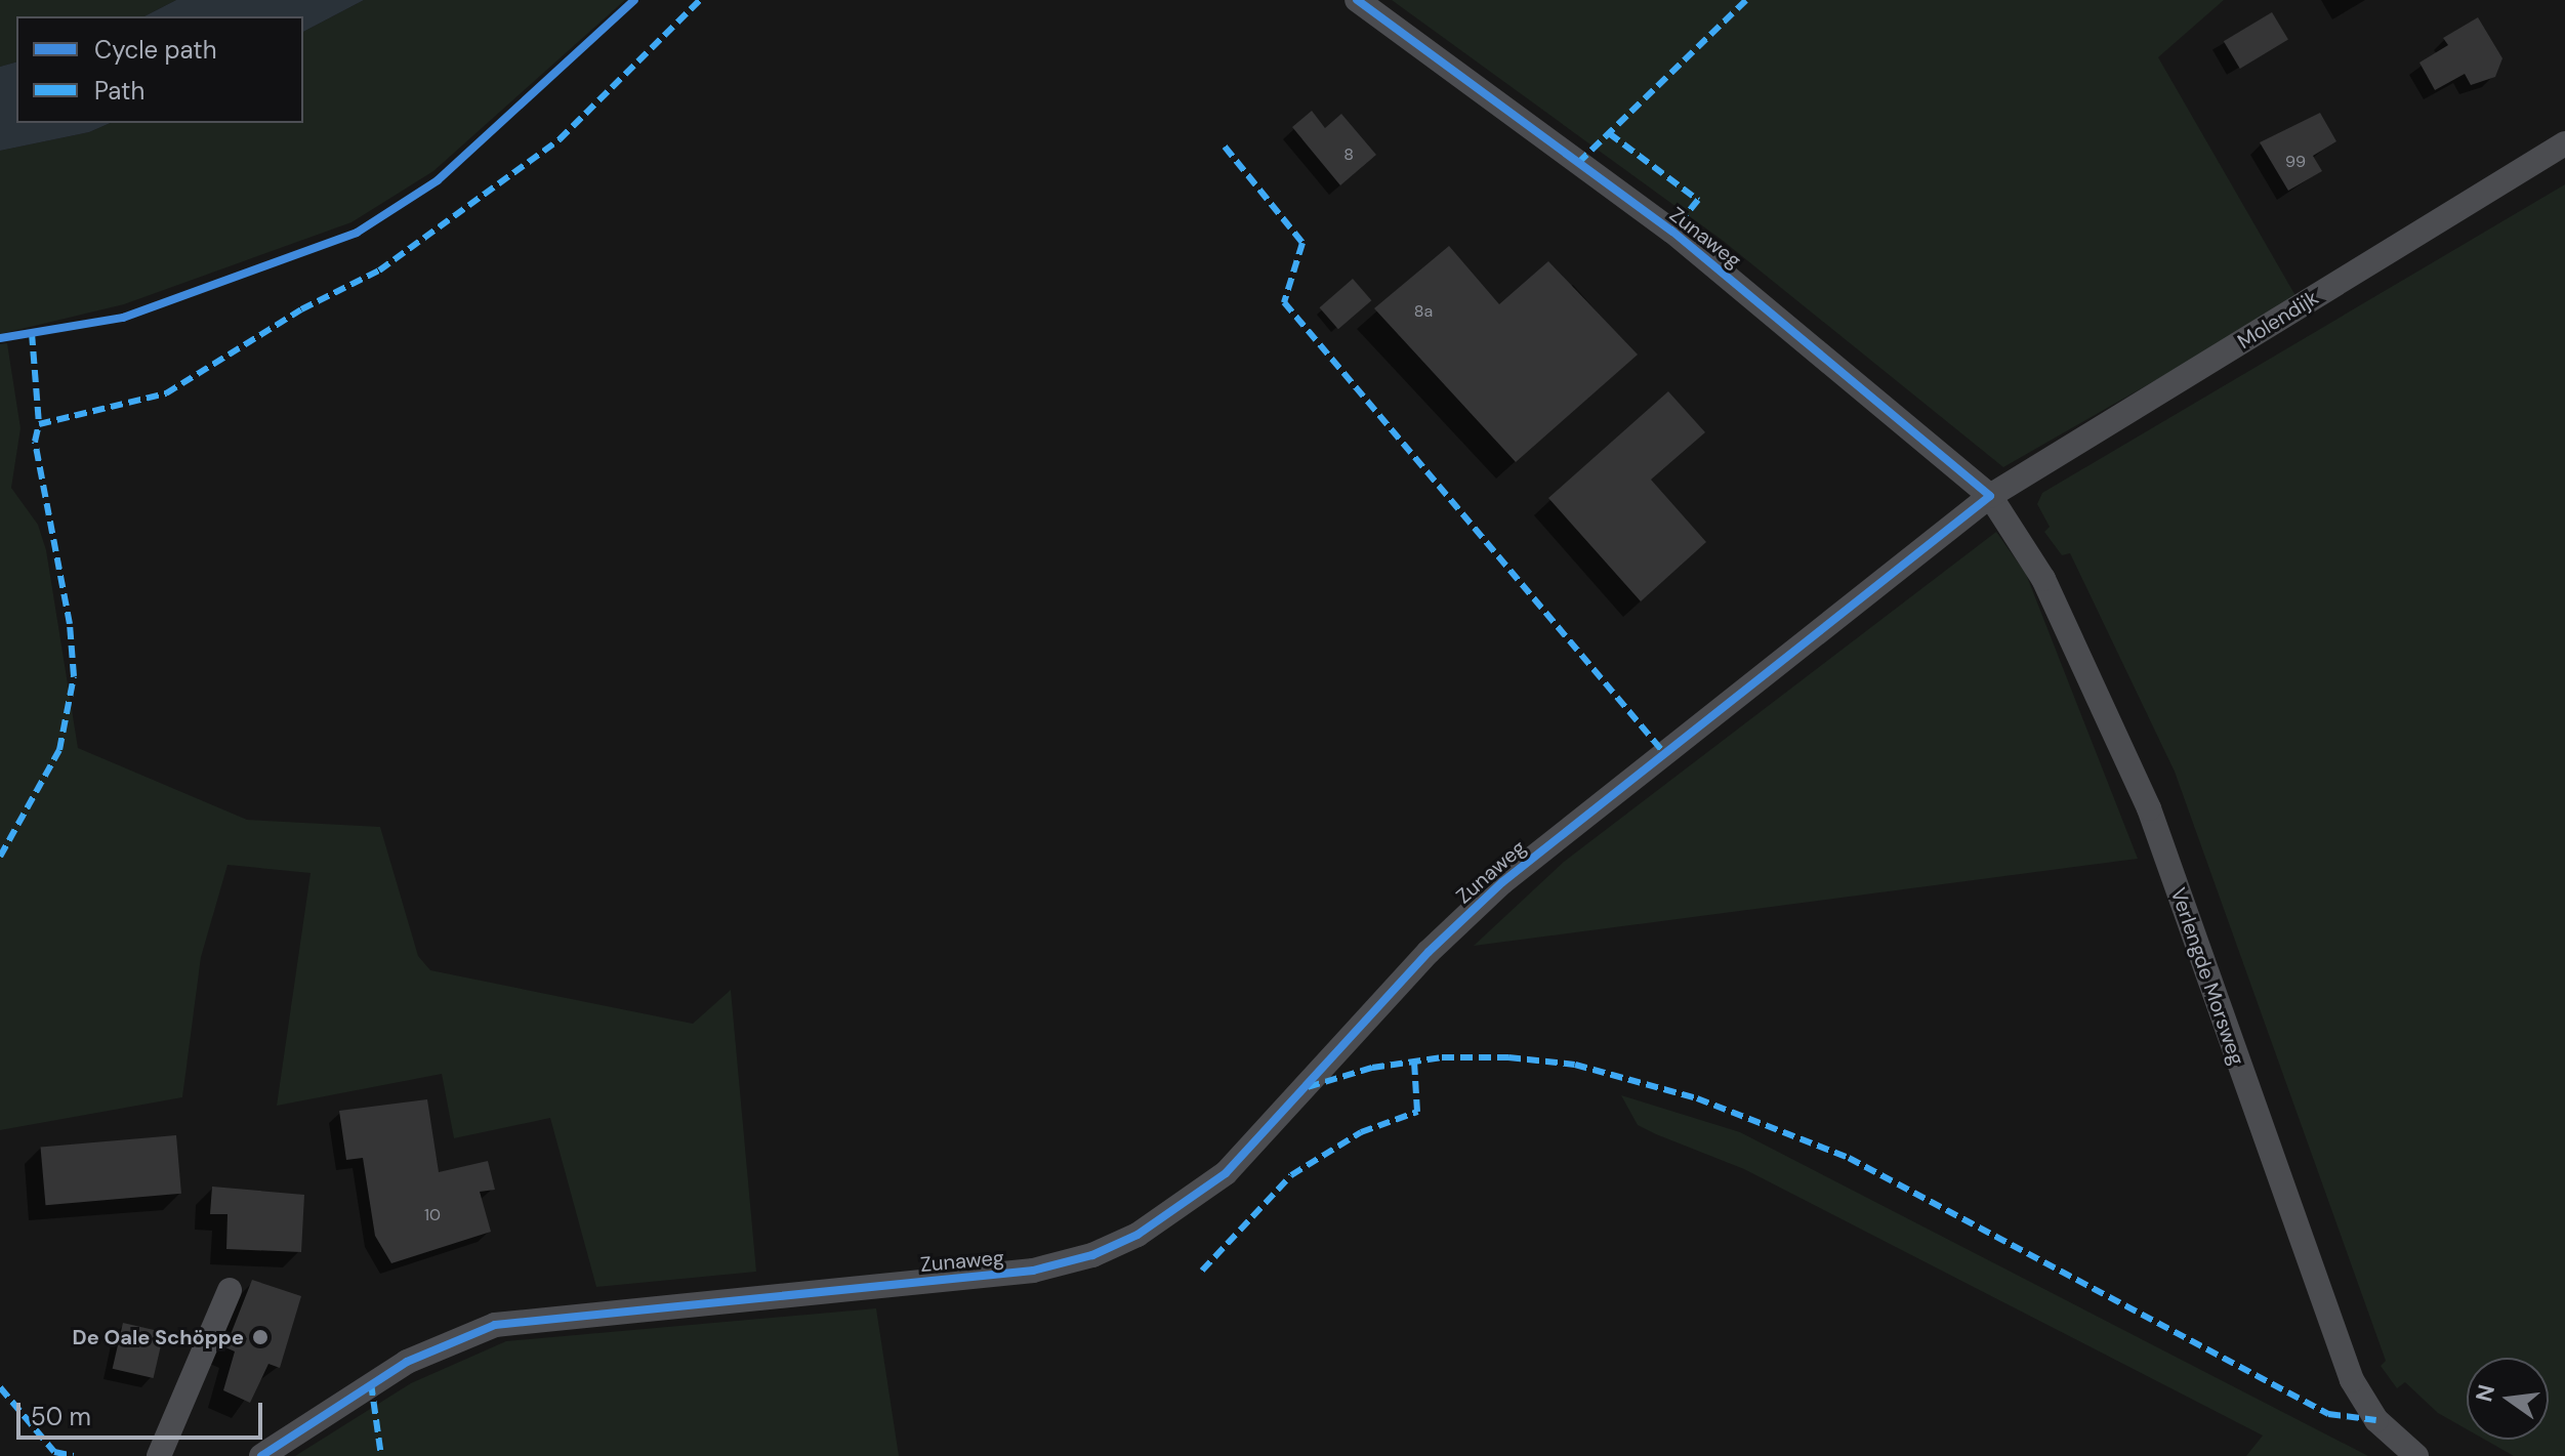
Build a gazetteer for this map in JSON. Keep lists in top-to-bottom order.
{
  "streets": {
    "street": ["Zunaweg", "Molendijk", "Verlengde Morsweg"]
  },
  "crossings": [
    ["Zunaweg", "Molendijk"],
    ["Zunaweg", "Verlengde Morsweg"],
    ["Molendijk", "Verlengde Morsweg"]
  ],
  "places": ["De Oale Schöppe"],
  "house_numbers": [
    "8",
    "99",
    "8a",
    "10"
  ],
  "legend": ["Cycle path", "Path"],
  "scale_bar": "50 m",
  "north": "left"
}
